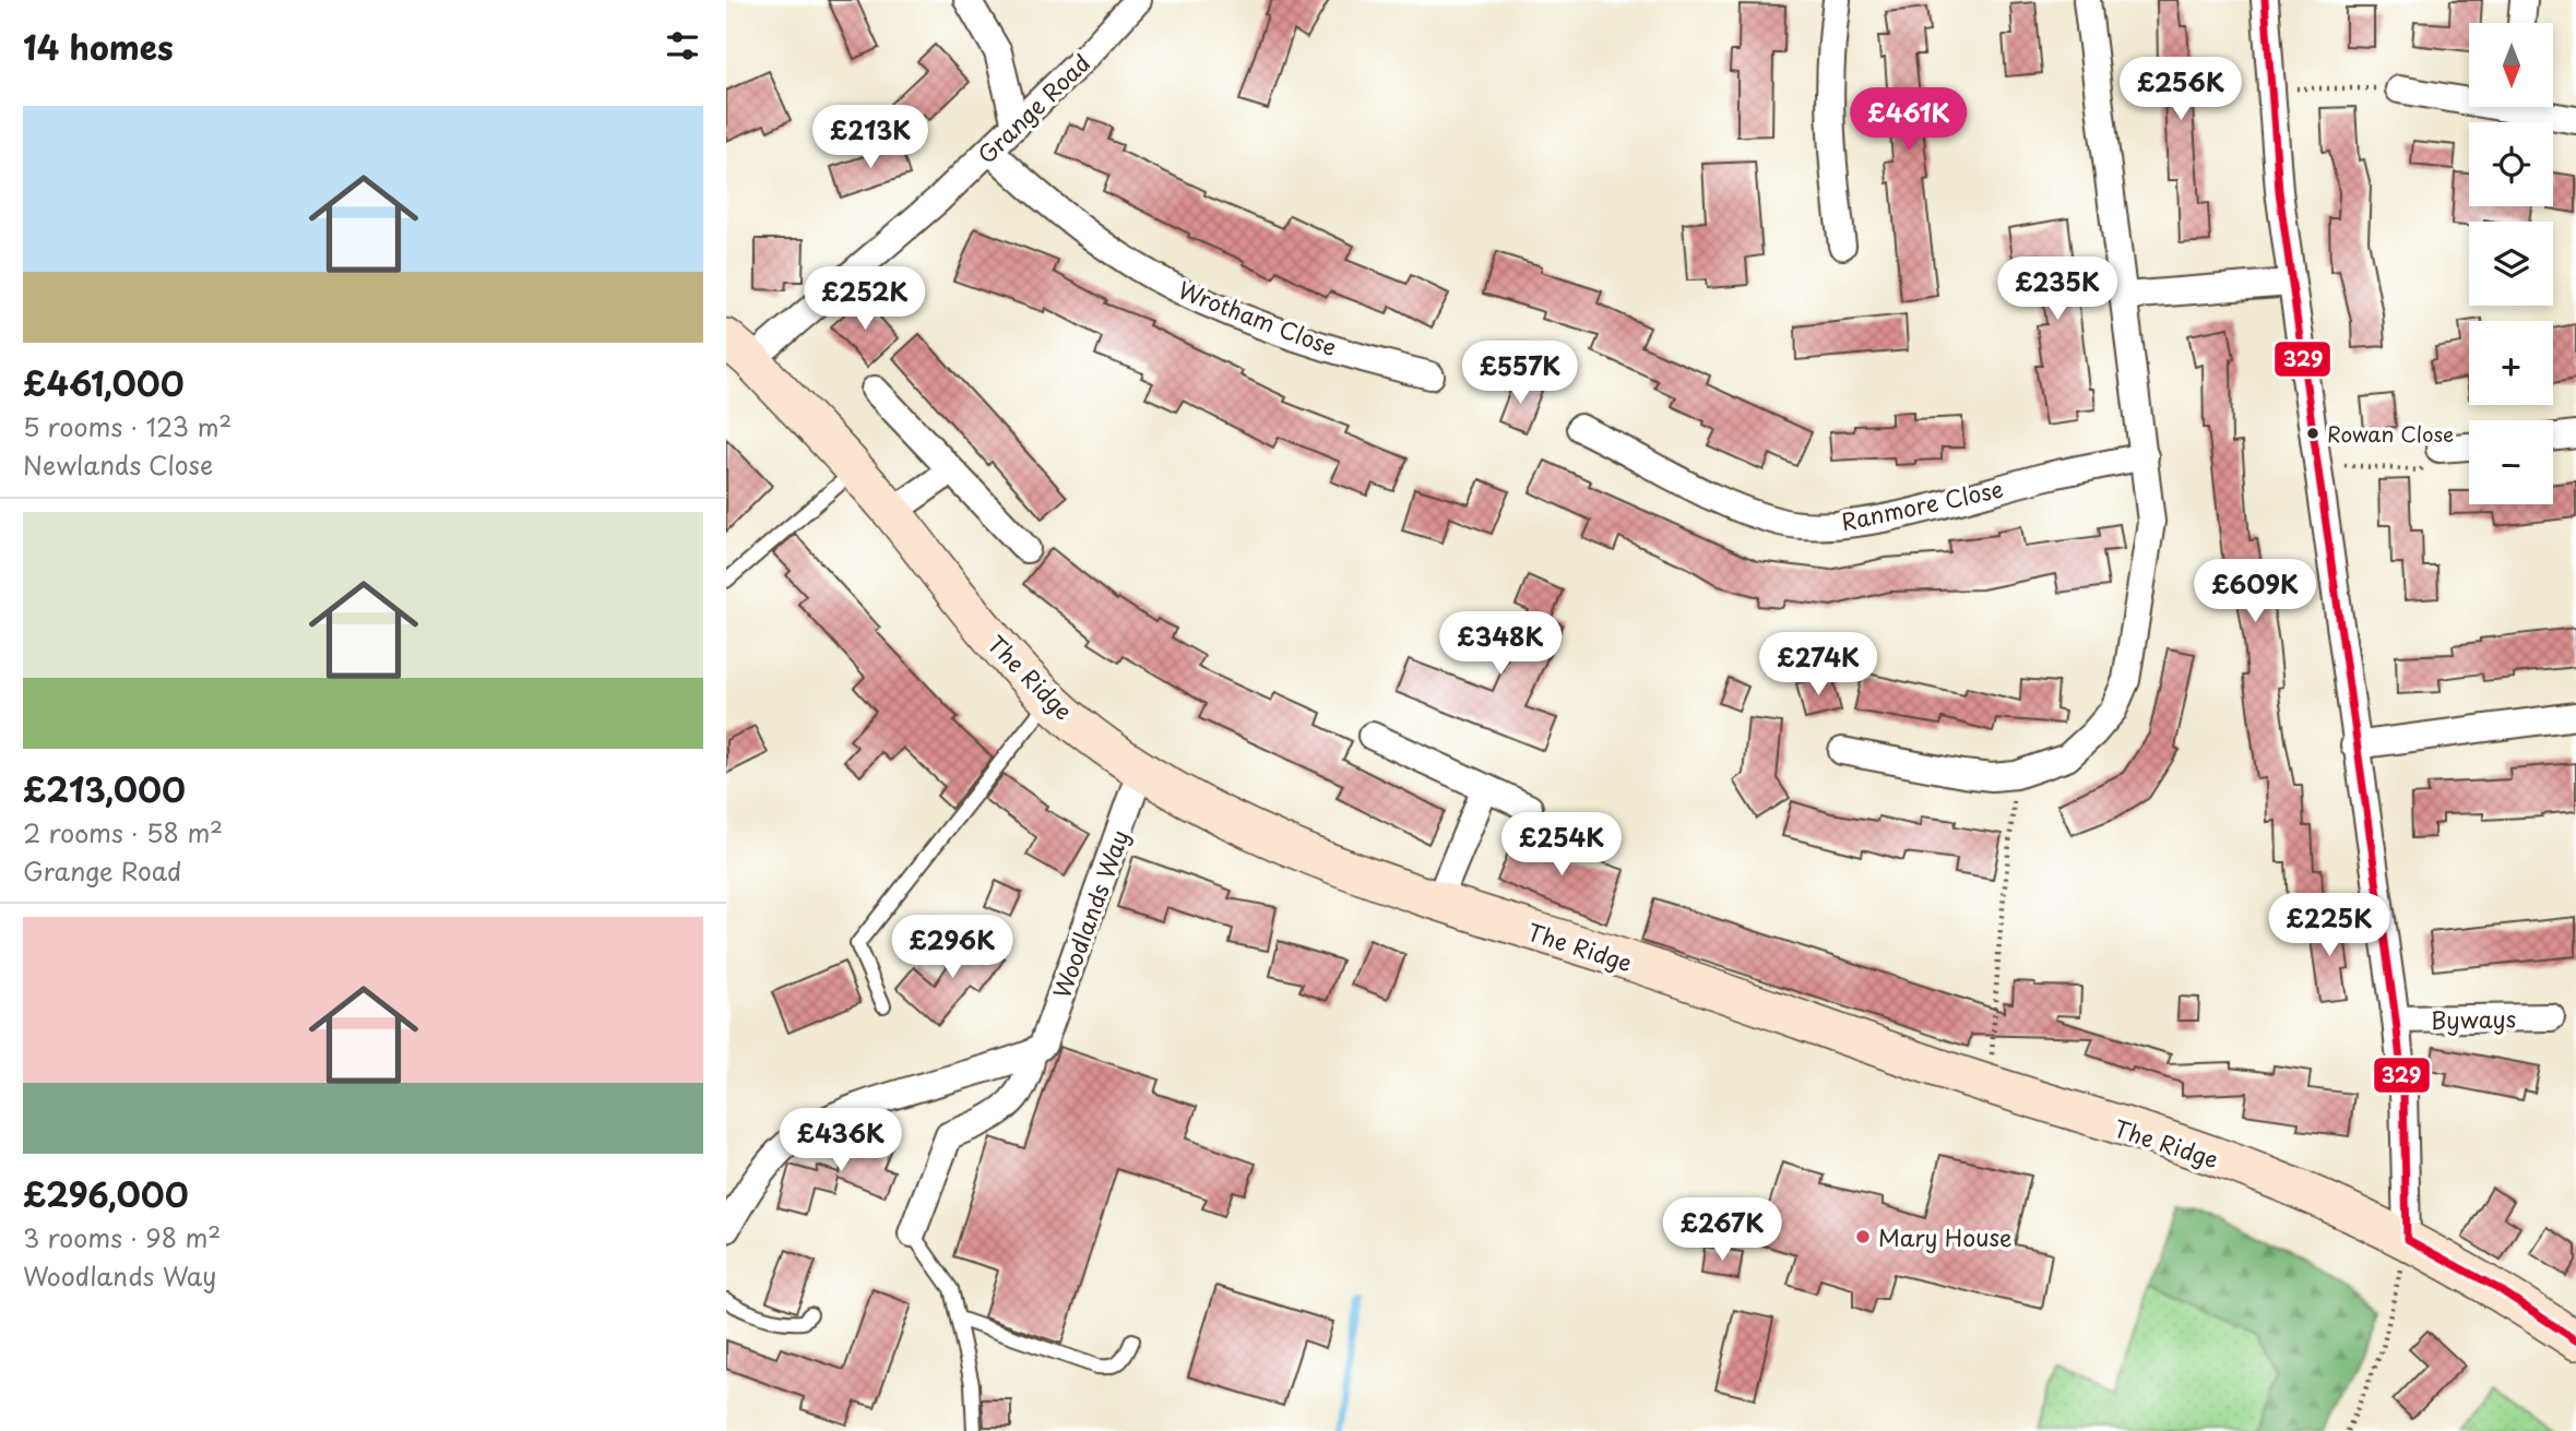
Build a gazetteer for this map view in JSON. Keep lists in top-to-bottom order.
{
  "streets": {
    "main road": ["The Ridge"],
    "street": [
      "Grange Road",
      "Wrotham Close",
      "Ranmore Close",
      "Woodlands Way",
      "Byways"
    ]
  },
  "crossings": [
    ["Grange Road", "Wrotham Close"],
    ["Grange Road", "The Ridge"],
    ["The Ridge", "Woodlands Way"]
  ],
  "places": ["Rowan Close", "Mary House"],
  "lines": ["transit line 329"],
  "north": "bottom",
  "page": {
    "heading": "14 homes",
    "map_buttons": ["+", "−"],
    "price": [
      "£256K",
      "£461K",
      "£213K",
      "£235K",
      "£252K",
      "£557K",
      "£609K",
      "£348K",
      "£274K",
      "£254K",
      "£225K",
      "£296K",
      "£436K",
      "£267K"
    ],
    "list": [
      {
        "name": "£461,000",
        "note": "5 rooms · 123 m² · Newlands Close"
      },
      {
        "name": "£213,000",
        "note": "2 rooms · 58 m² · Grange Road"
      },
      {
        "name": "£296,000",
        "note": "3 rooms · 98 m² · Woodlands Way"
      }
    ]
  }
}
